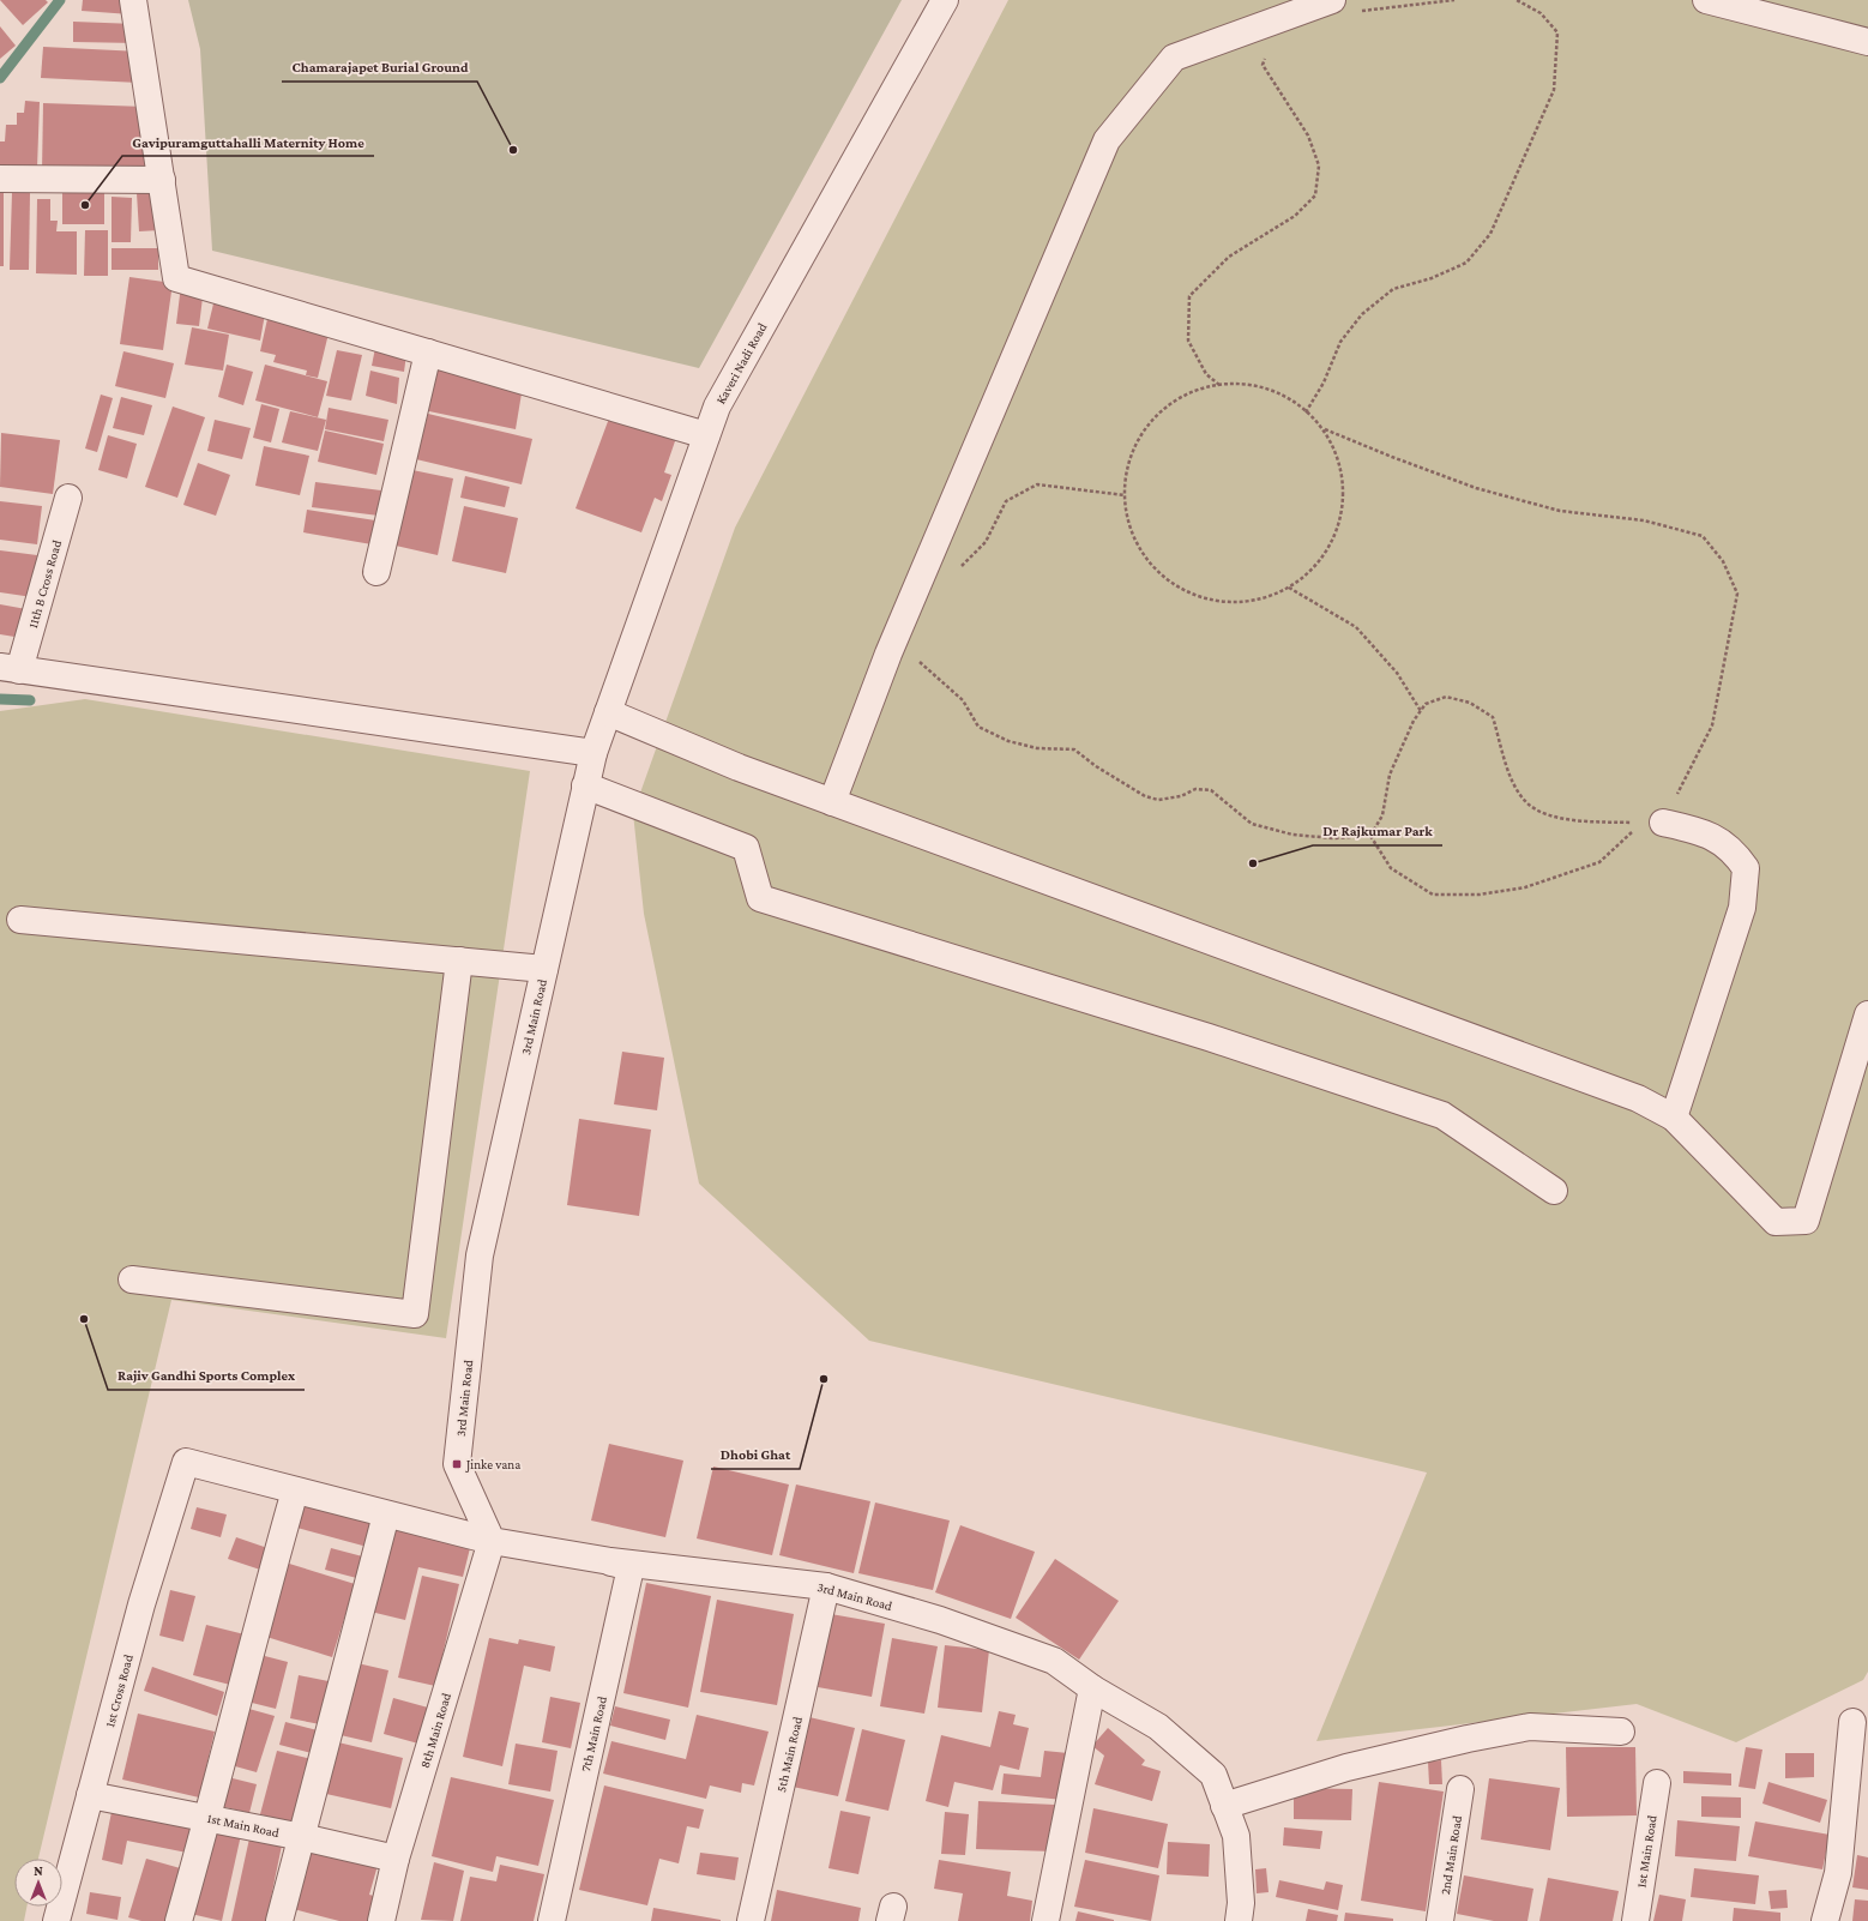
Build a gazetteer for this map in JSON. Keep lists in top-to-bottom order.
{
  "streets": {
    "street": [
      "Kaveri Nadi Road",
      "11th B Cross Road",
      "3rd Main Road",
      "1st Cross Road",
      "8th Main Road",
      "7th Main Road",
      "5th Main Road",
      "1st Main Road",
      "2nd Main Road"
    ]
  },
  "crossings": [
    ["Kaveri Nadi Road", "3rd Main Road"],
    ["3rd Main Road", "8th Main Road"],
    ["3rd Main Road", "7th Main Road"],
    ["3rd Main Road", "5th Main Road"],
    ["1st Cross Road", "1st Main Road"],
    ["8th Main Road", "1st Main Road"]
  ],
  "places": {
    "other": [
      "Chamarajapet Burial Ground",
      "Gavipuramguttahalli Maternity Home",
      "Dr Rajkumar Park",
      "Rajiv Gandhi Sports Complex",
      "Dhobi Ghat"
    ],
    "transit": ["Jinke vana"]
  },
  "north": "top"
}
